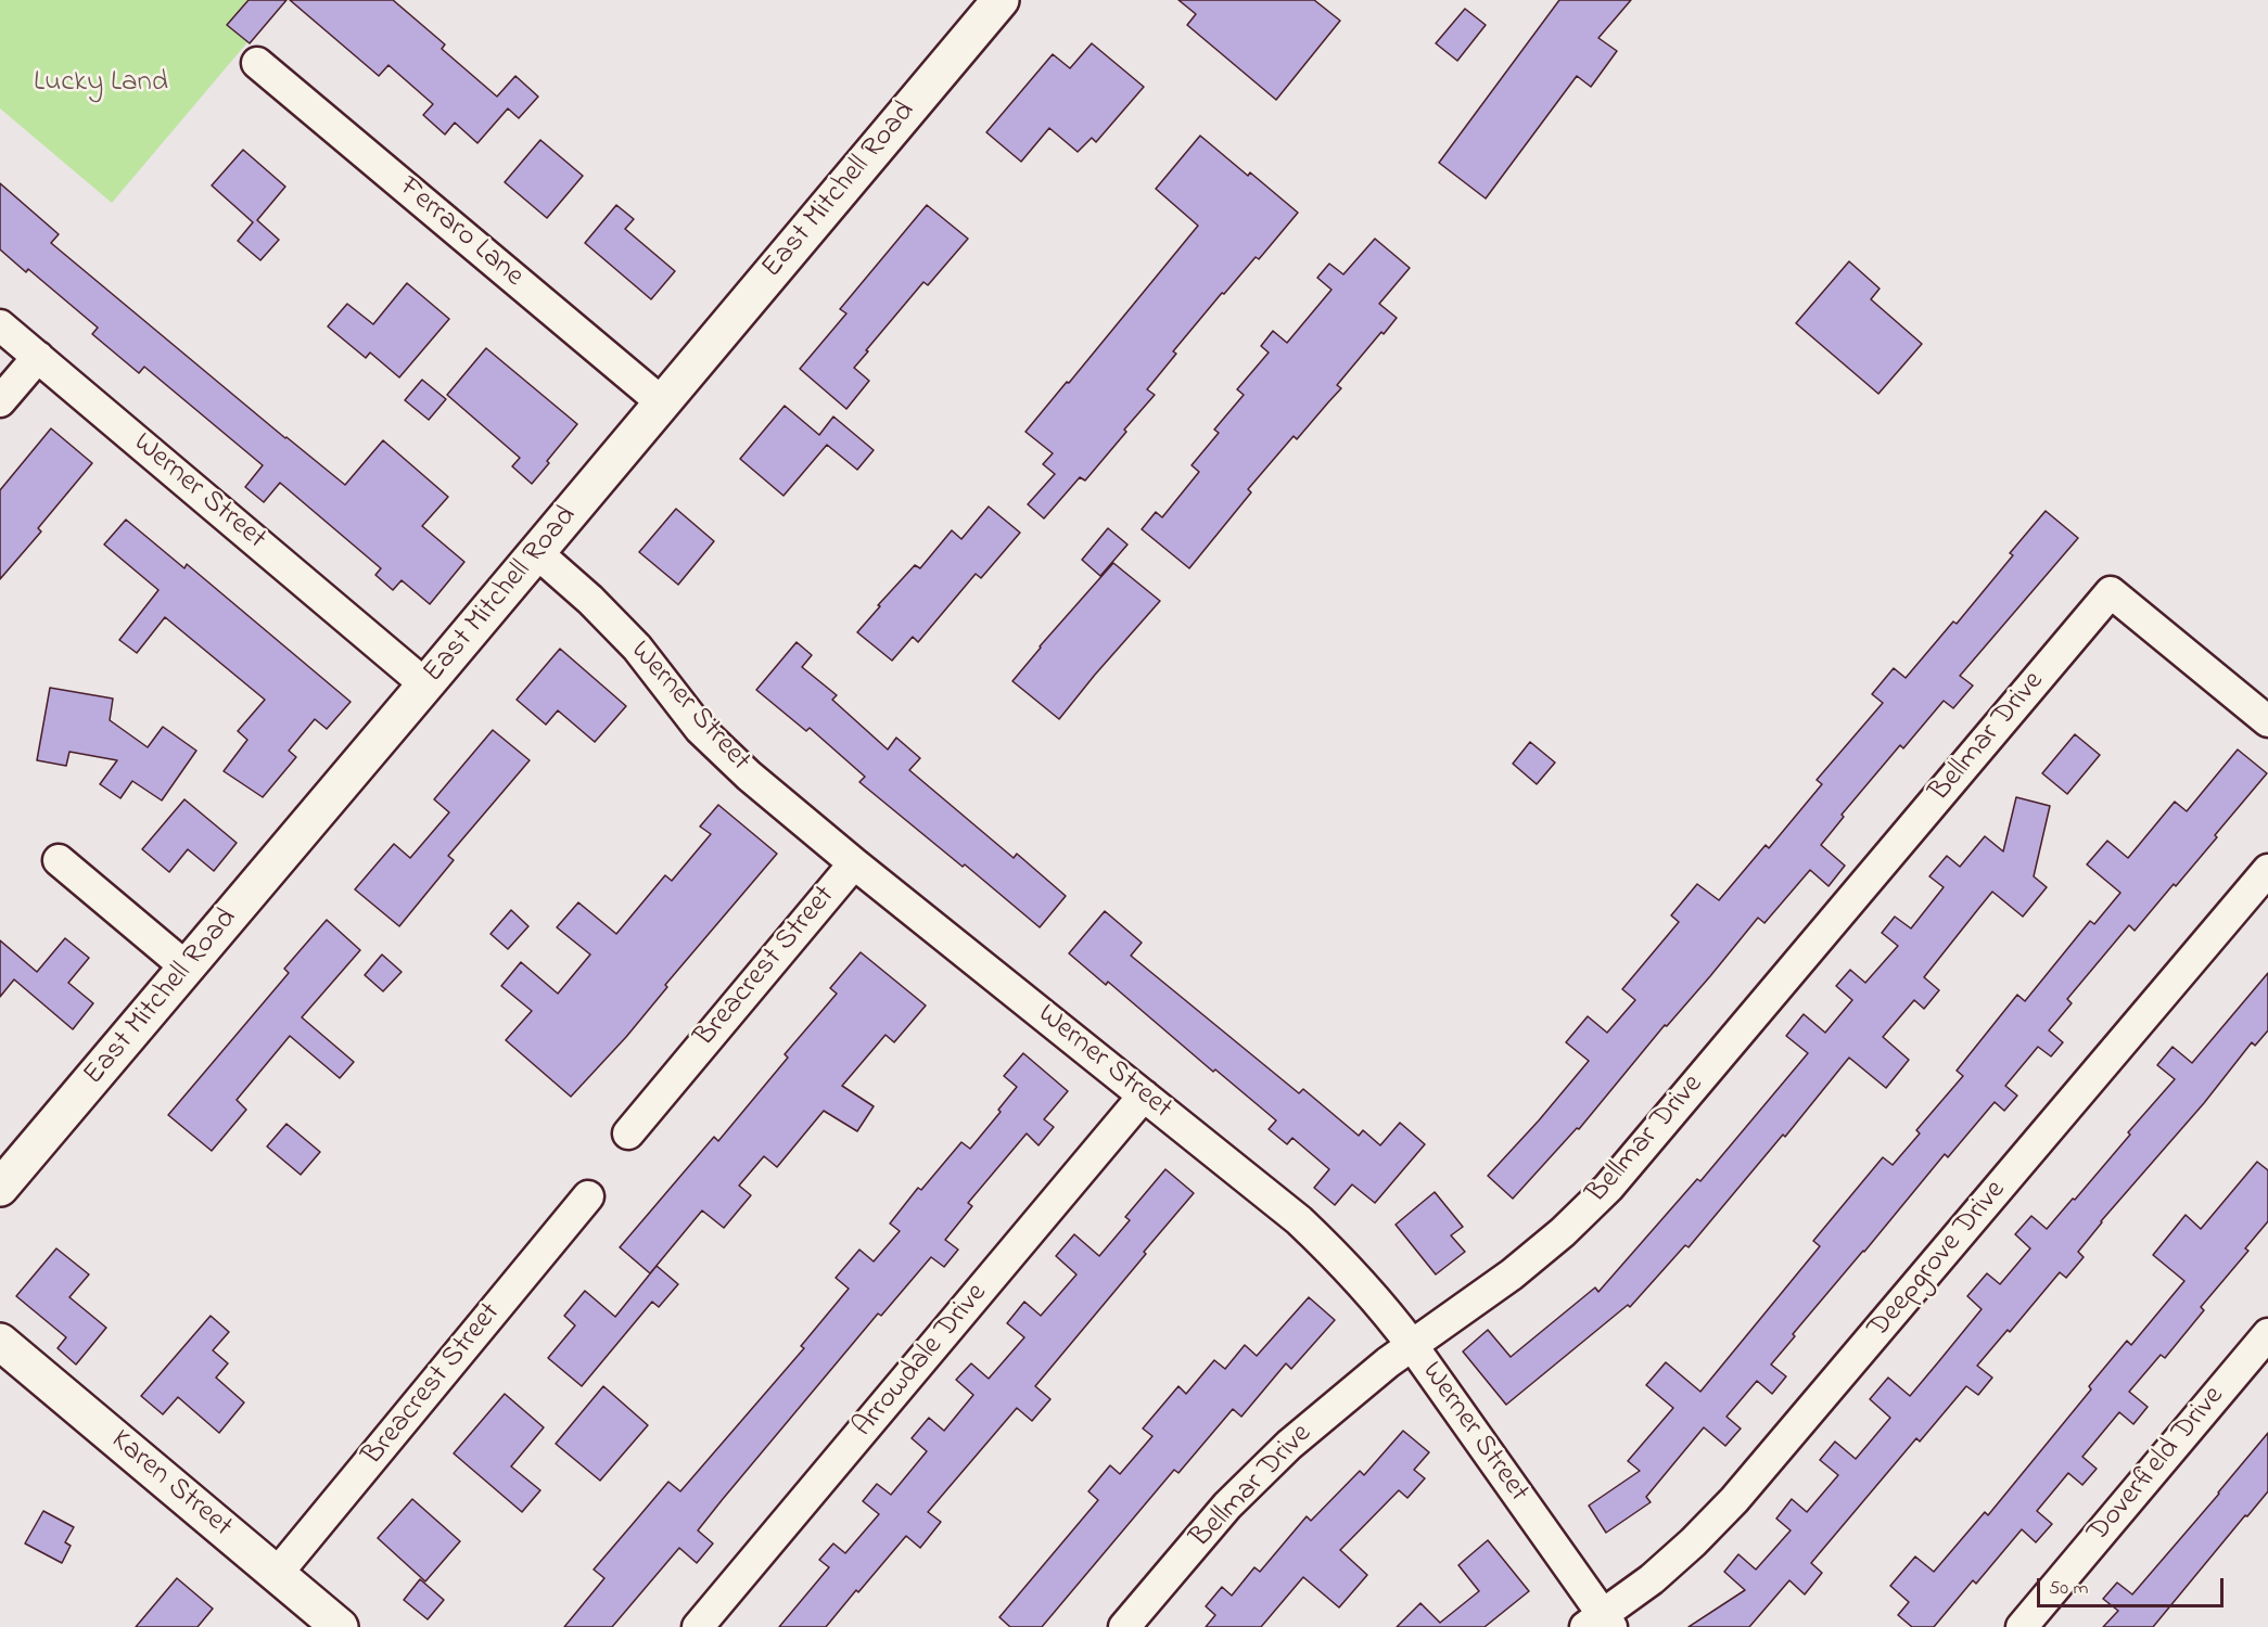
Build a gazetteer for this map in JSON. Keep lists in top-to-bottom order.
{
  "streets": {
    "street": [
      "East Mitchell Road",
      "Ferraro Lane",
      "Werner Street",
      "Bellmar Drive",
      "Breacrest Street",
      "Deepgrove Drive",
      "Arrowdale Drive",
      "Doverfield Drive",
      "Karen Street"
    ]
  },
  "crossings": [
    ["East Mitchell Road", "Ferraro Lane"],
    ["East Mitchell Road", "Werner Street"],
    ["Werner Street", "Bellmar Drive"],
    ["Werner Street", "Breacrest Street"],
    ["Werner Street", "Deepgrove Drive"],
    ["Werner Street", "Arrowdale Drive"],
    ["Breacrest Street", "Karen Street"]
  ],
  "parks": ["Lucky Land"],
  "scale_bar": "50 m"
}
